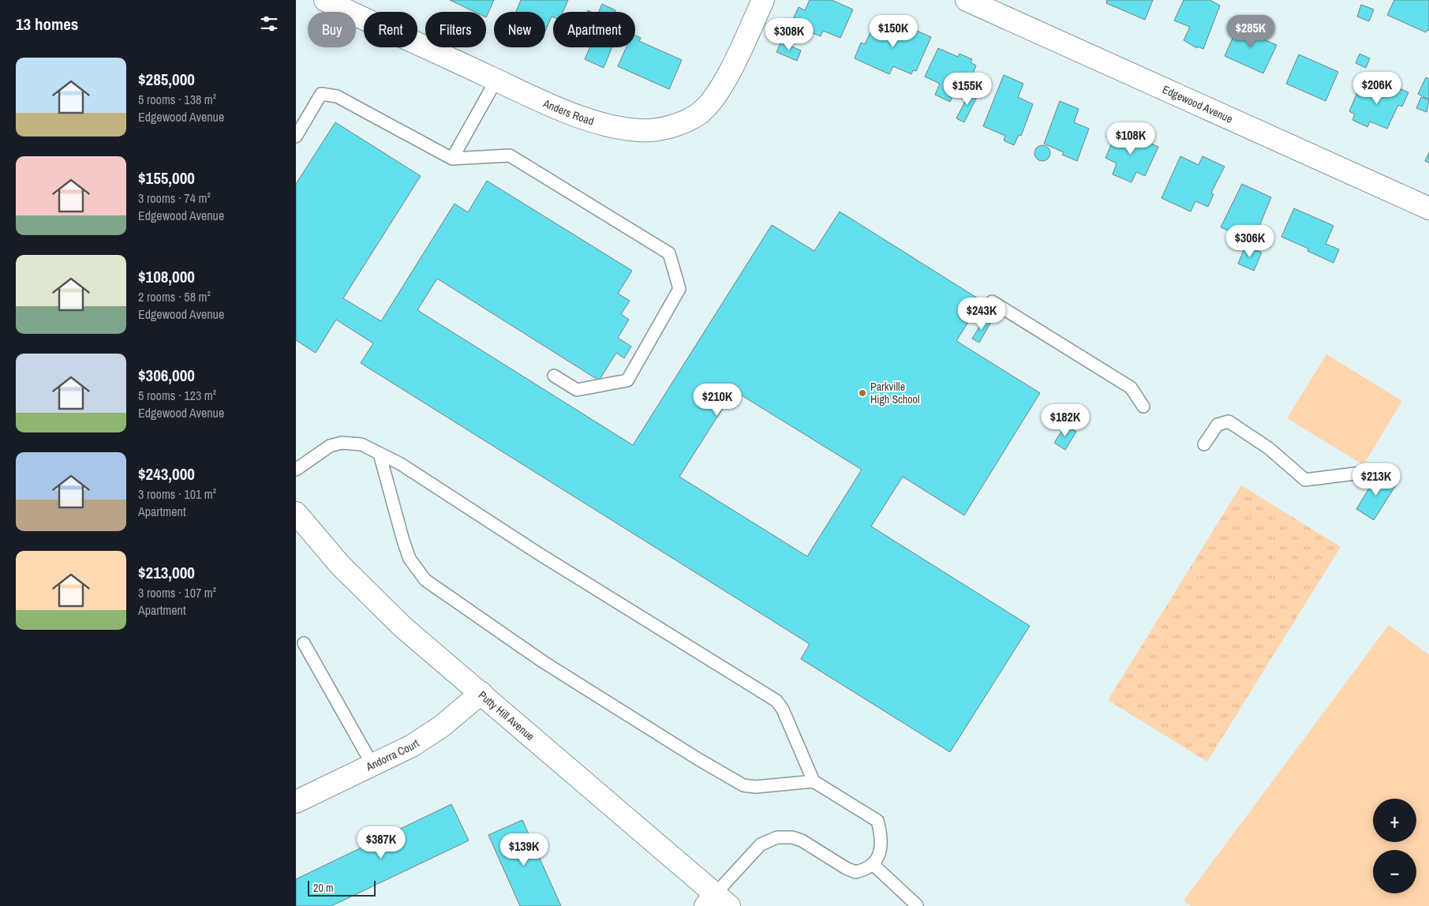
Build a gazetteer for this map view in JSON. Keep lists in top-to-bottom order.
{
  "streets": {
    "street": [
      "Edgewood Avenue",
      "Anders Road",
      "Putty Hill Avenue",
      "Andorra Court"
    ]
  },
  "crossings": [
    ["Putty Hill Avenue", "Andorra Court"]
  ],
  "places": ["Parkville High School"],
  "scale_bar": "20 m",
  "page": {
    "heading": "13 homes",
    "chip": [
      "Buy",
      "Rent",
      "Filters",
      "New",
      "Apartment"
    ],
    "price": [
      "$150K",
      "$285K",
      "$308K",
      "$206K",
      "$155K",
      "$108K",
      "$306K",
      "$243K",
      "$210K",
      "$182K",
      "$213K",
      "$387K",
      "$139K"
    ],
    "list": [
      {
        "name": "$285,000",
        "note": "5 rooms · 138 m² · Edgewood Avenue"
      },
      {
        "name": "$155,000",
        "note": "3 rooms · 74 m² · Edgewood Avenue"
      },
      {
        "name": "$108,000",
        "note": "2 rooms · 58 m² · Edgewood Avenue"
      },
      {
        "name": "$306,000",
        "note": "5 rooms · 123 m² · Edgewood Avenue"
      },
      {
        "name": "$243,000",
        "note": "3 rooms · 101 m² · Apartment"
      },
      {
        "name": "$213,000",
        "note": "3 rooms · 107 m² · Apartment"
      }
    ],
    "map_buttons": ["+", "−"],
    "scale": "20 m"
  }
}
